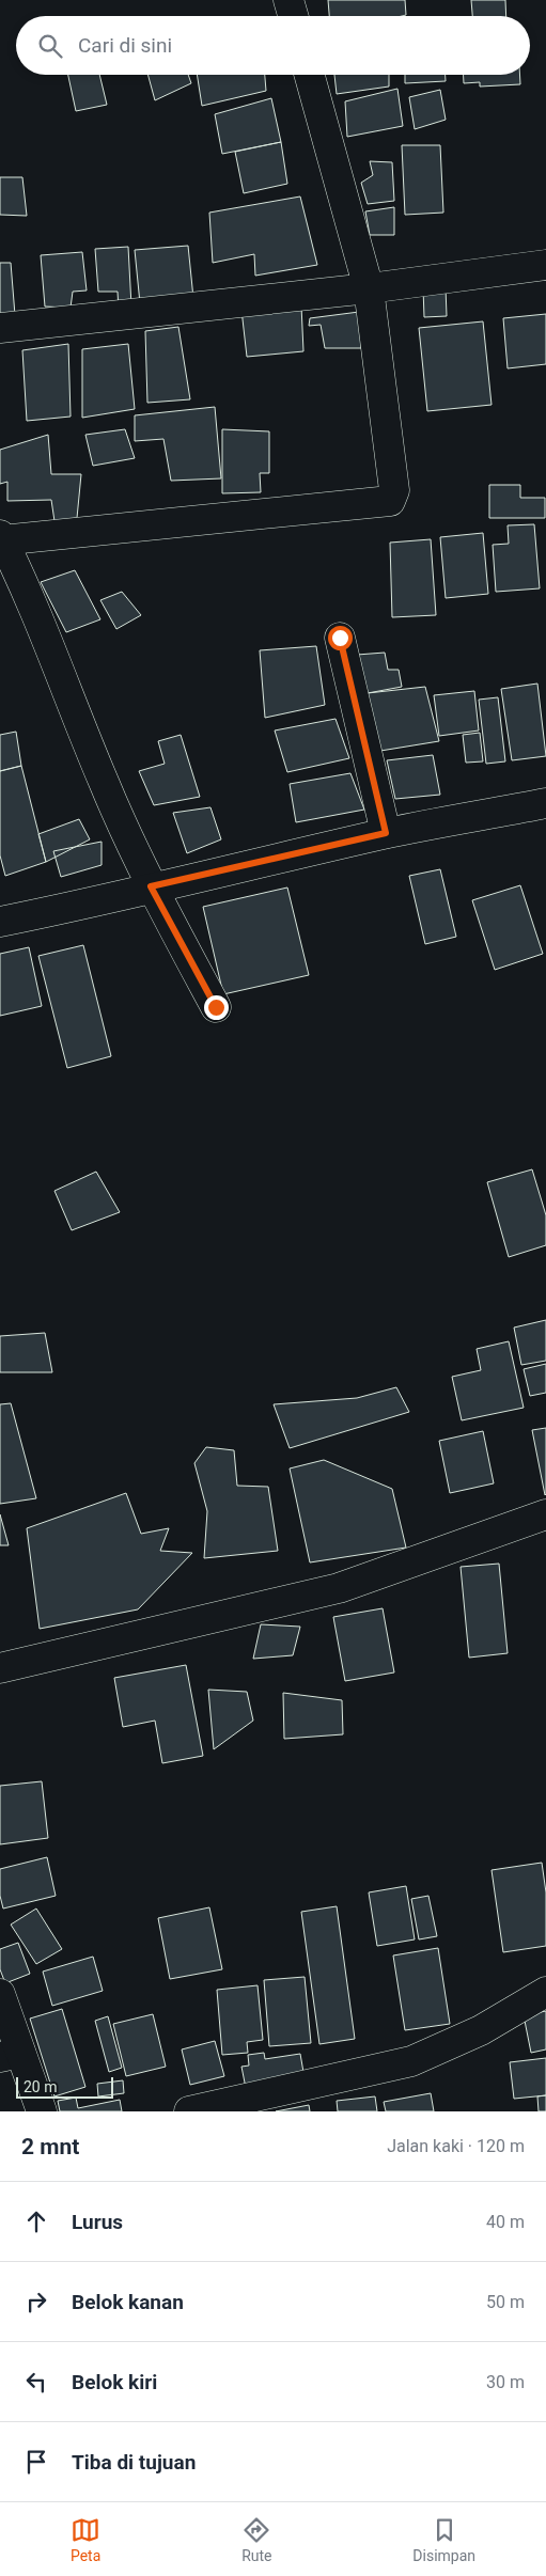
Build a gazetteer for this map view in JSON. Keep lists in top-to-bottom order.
{
  "scale_bar": "20 m",
  "page": {
    "search": "Cari di sini",
    "scale": "20 m",
    "heading": ["2 mnt", "Jalan kaki · 120 m"],
    "list": [
      ["Lurus", "40 m"],
      ["Belok kanan", "50 m"],
      ["Belok kiri", "30 m"],
      "Tiba di tujuan"
    ],
    "nav": ["Peta", "Rute", "Disimpan"]
  }
}
